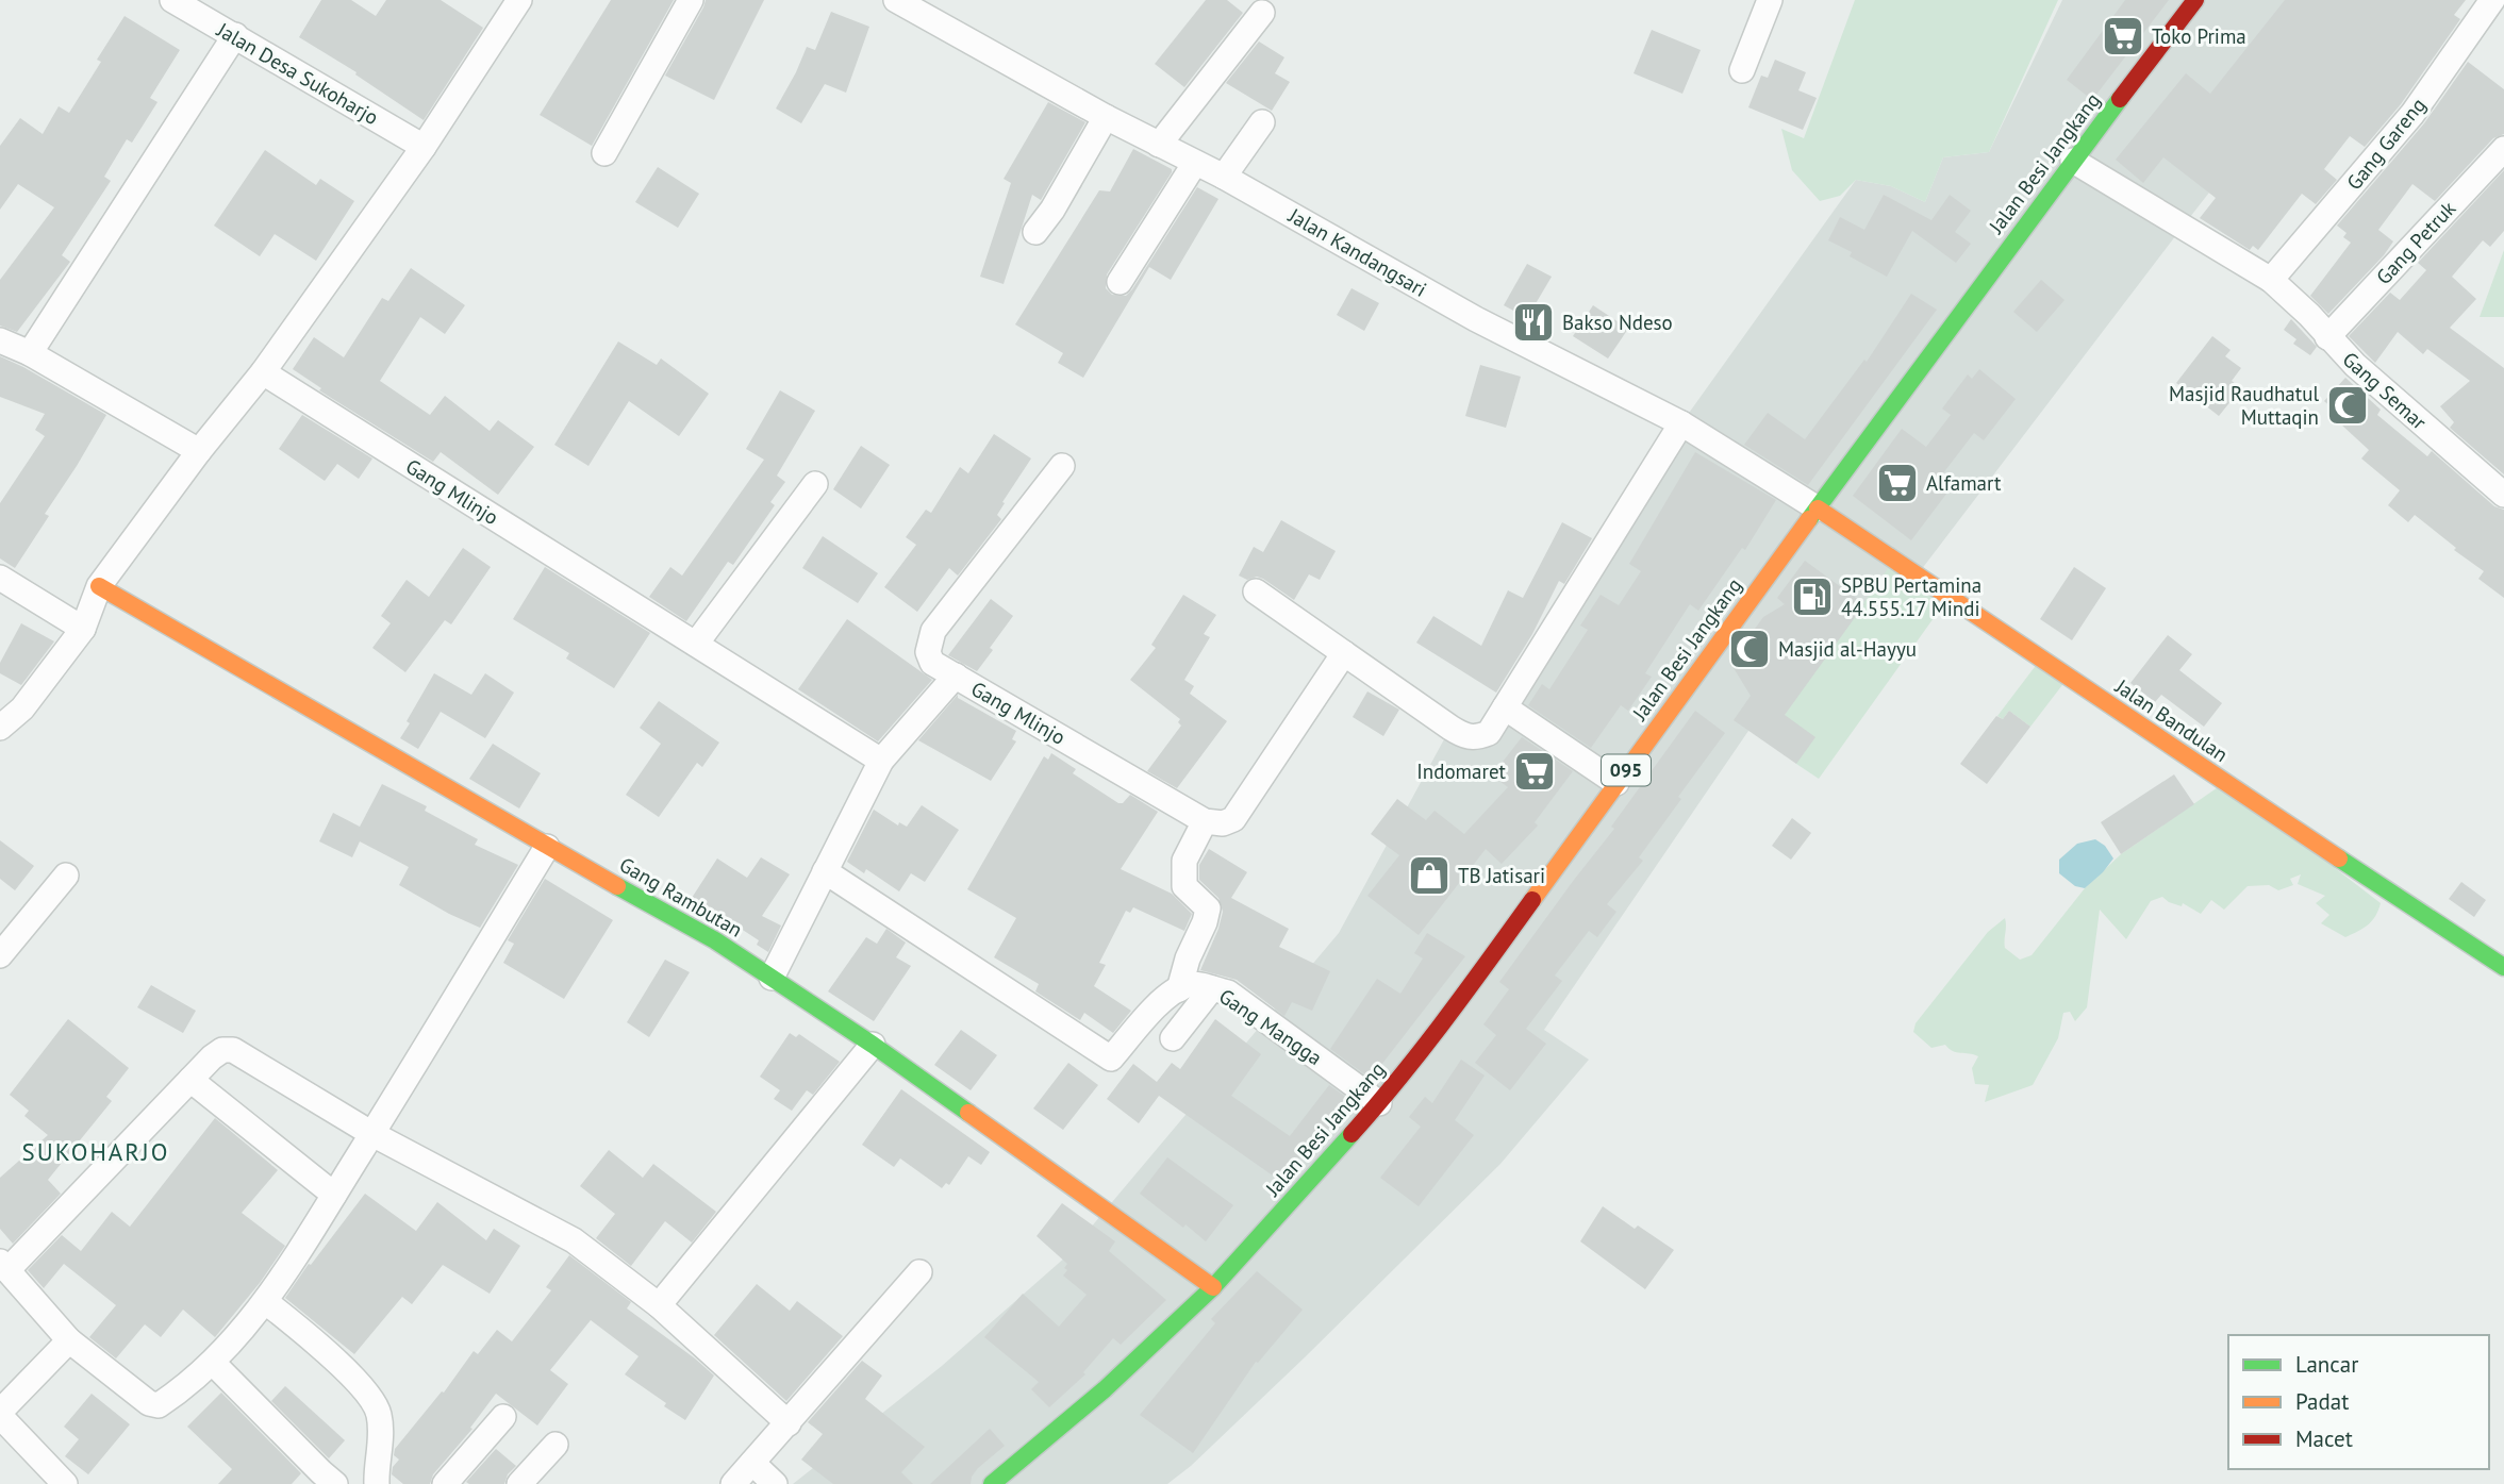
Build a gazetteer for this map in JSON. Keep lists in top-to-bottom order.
{
  "streets": {
    "street": [
      "Jalan Desa Sukoharjo",
      "Gang Gareng",
      "Jalan Besi Jangkang",
      "Gang Petruk",
      "Jalan Kandangsari",
      "Gang Semar",
      "Gang Mlinjo",
      "Jalan Bandulan",
      "095",
      "Gang Rambutan",
      "Gang Mangga"
    ]
  },
  "crossings": [
    ["Gang Gareng", "Gang Semar"],
    ["Jalan Besi Jangkang", "Jalan Kandangsari"],
    ["Jalan Besi Jangkang", "Gang Semar"],
    ["Jalan Besi Jangkang", "Jalan Bandulan"],
    ["Jalan Besi Jangkang", "Gang Rambutan"],
    ["Jalan Besi Jangkang", "Gang Mangga"],
    ["Gang Petruk", "Gang Semar"],
    ["Jalan Kandangsari", "Jalan Bandulan"]
  ],
  "districts": ["SUKOHARJO"],
  "places": {
    "supermarket": ["Toko Prima", "Alfamart", "Indomaret"],
    "restaurant": ["Bakso Ndeso"],
    "mosque": ["Masjid Raudhatul Muttaqin", "Masjid al-Hayyu"],
    "fuel station": ["SPBU Pertamina 44.555.17 Mindi"],
    "shop": ["TB Jatisari"]
  },
  "legend": ["Lancar", "Padat", "Macet"]
}
